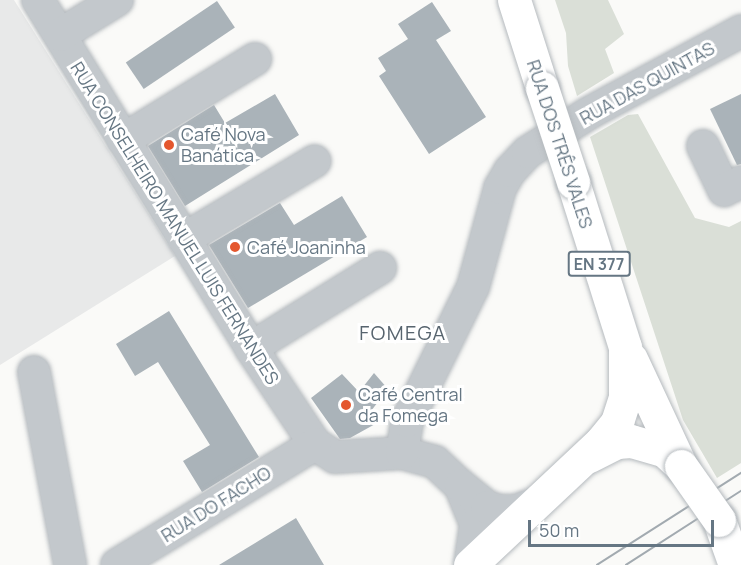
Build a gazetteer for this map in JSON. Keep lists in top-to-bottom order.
{
  "streets": {
    "main road": ["RUA DOS TRÊS VALES", "EN 377"],
    "street": ["RUA DAS QUINTAS", "RUA CONSELHEIRO MANUEL LUIS FERNANDES", "RUA DO FACHO"]
  },
  "crossings": [
    ["RUA DOS TRÊS VALES", "EN 377"],
    ["RUA CONSELHEIRO MANUEL LUIS FERNANDES", "RUA DO FACHO"]
  ],
  "districts": ["FOMEGA"],
  "places": ["Café Nova Banática", "Café Joaninha", "Café Central da Fomega"],
  "scale_bar": "50 m"
}
